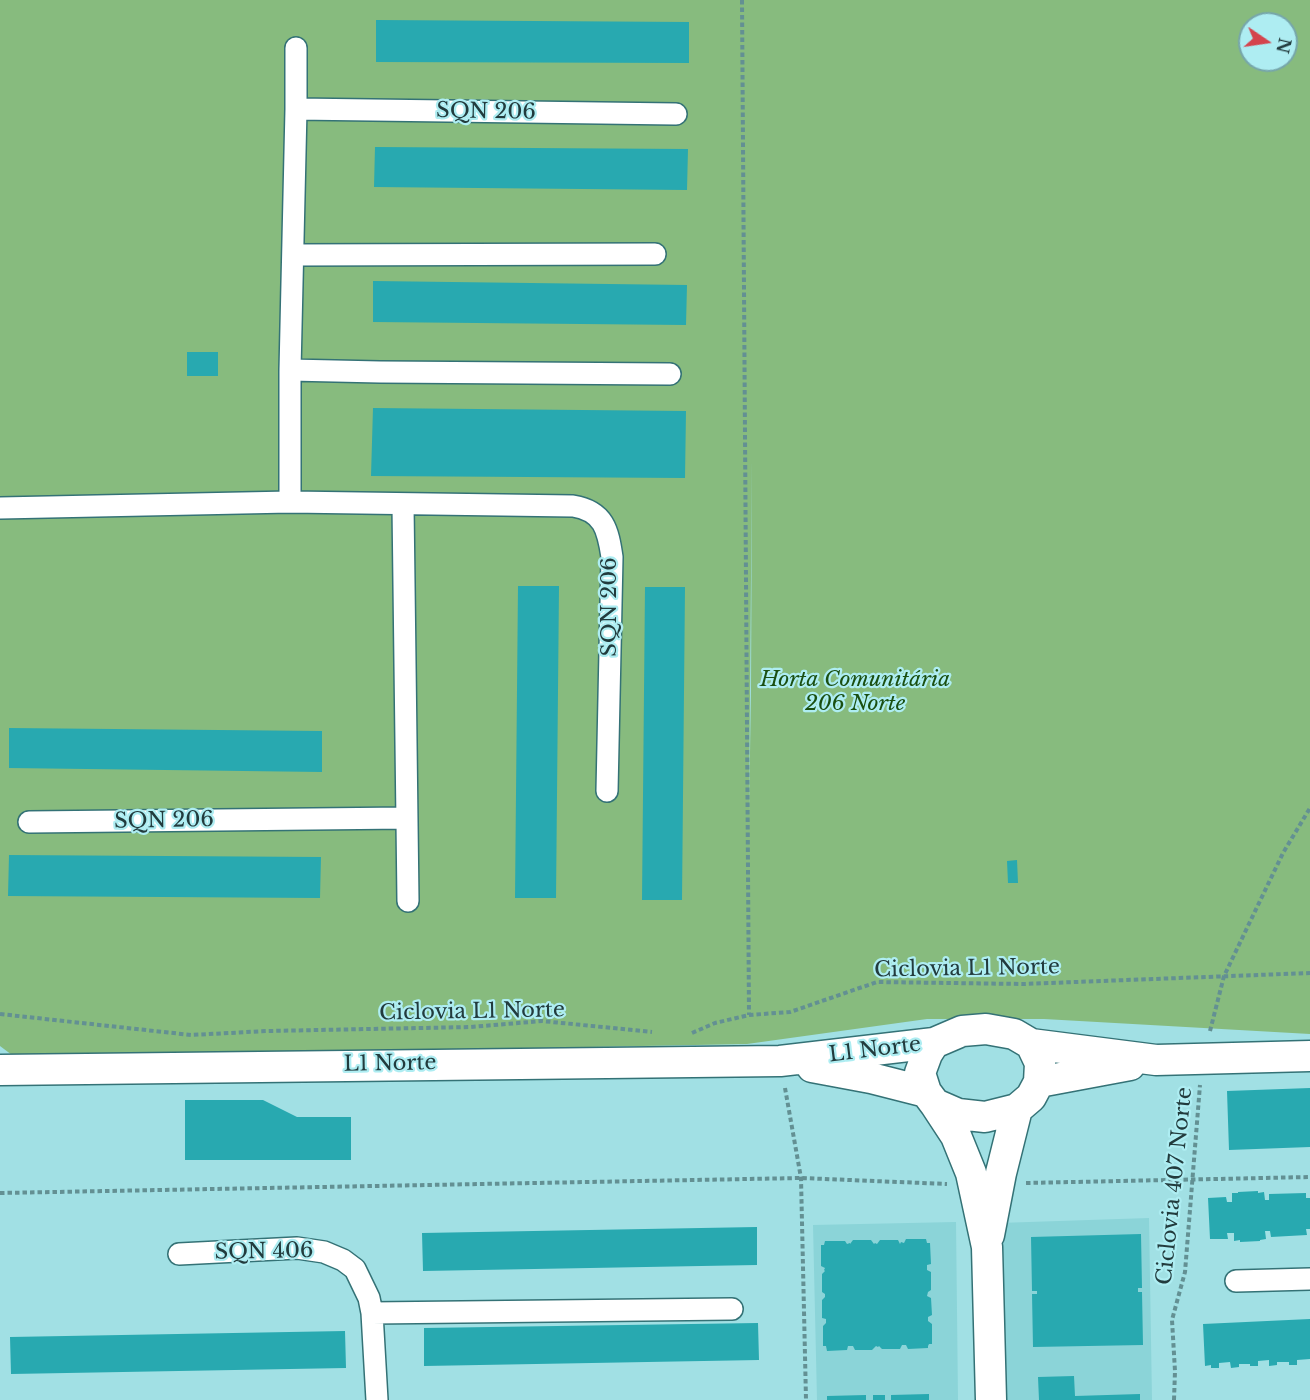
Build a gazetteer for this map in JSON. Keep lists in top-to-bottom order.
{
  "streets": {
    "street": ["SQN 206", "L1 Norte", "SQN 406"],
    "path": ["Ciclovia L1 Norte", "Ciclovia 407 Norte"]
  },
  "crossings": [
    ["Ciclovia L1 Norte", "Ciclovia 407 Norte"]
  ],
  "parks": ["Horta Comunitária 206 Norte"],
  "north": "right"
}
